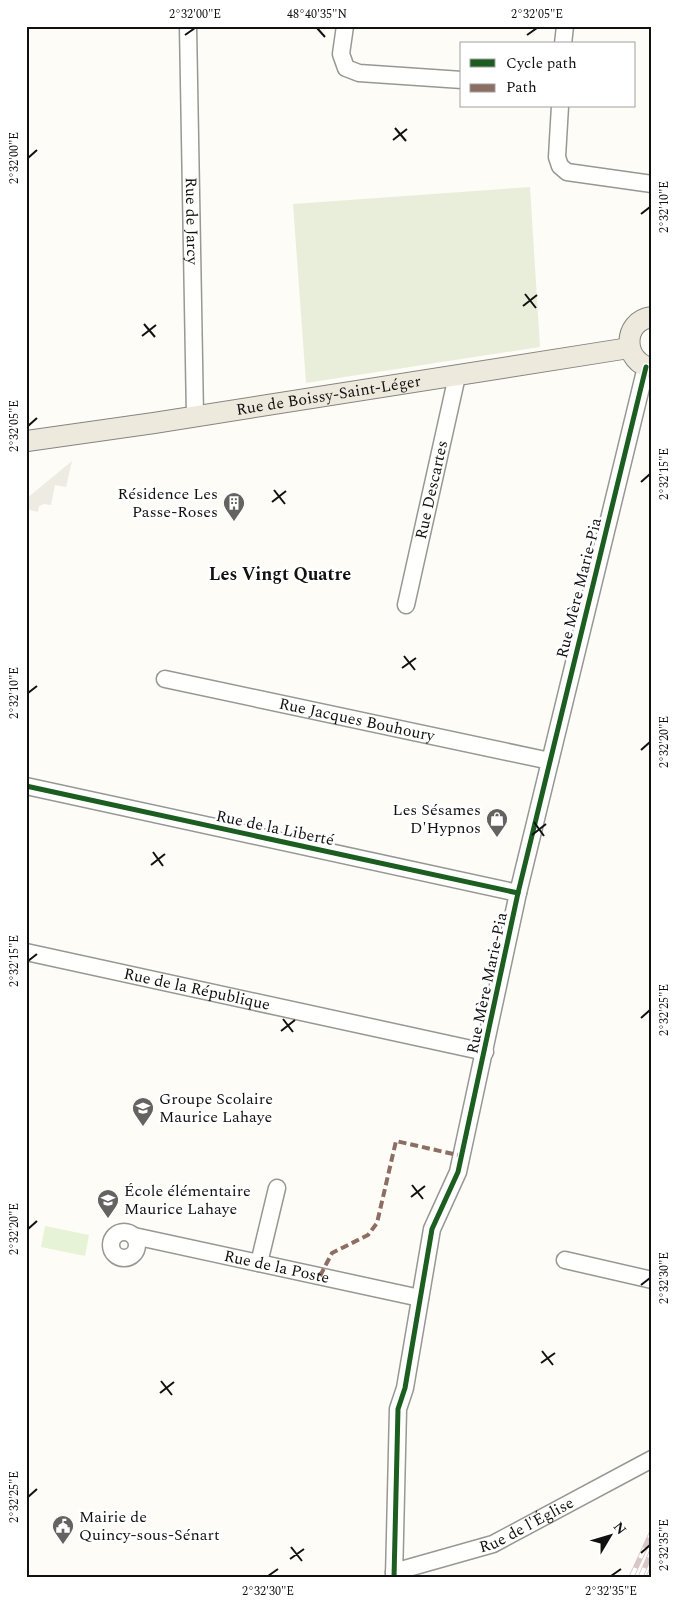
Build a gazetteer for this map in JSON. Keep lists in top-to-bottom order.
{
  "streets": {
    "main road": ["Rue de Boissy-Saint-Léger"],
    "street": [
      "Rue de Jarcy",
      "Rue Descartes",
      "Rue Mère Marie-Pia",
      "Rue Jacques Bouhoury",
      "Rue de la Liberté",
      "Rue de la République",
      "Rue de la Poste",
      "Rue de l'Église"
    ]
  },
  "crossings": [
    ["Rue de Jarcy", "Rue de Boissy-Saint-Léger"],
    ["Rue de Boissy-Saint-Léger", "Rue Descartes"],
    ["Rue Mère Marie-Pia", "Rue Jacques Bouhoury"],
    ["Rue Mère Marie-Pia", "Rue de la Liberté"],
    ["Rue Mère Marie-Pia", "Rue de la République"],
    ["Rue Mère Marie-Pia", "Rue de la Poste"],
    ["Rue Mère Marie-Pia", "Rue de l'Église"]
  ],
  "districts": ["Les Vingt Quatre"],
  "places": {
    "building": ["Résidence Les Passe-Roses"],
    "shop": ["Les Sésames D'Hypnos"],
    "school or university": ["Groupe Scolaire Maurice Lahaye", "École élémentaire Maurice Lahaye"],
    "public building": ["Mairie de Quincy-sous-Sénart"]
  },
  "legend": ["Cycle path", "Path"],
  "north": "top right",
  "coordinates": [
    "2°32'00\"E",
    "48°40'35\"N",
    "2°32'05\"E",
    "2°32'10\"E",
    "2°32'15\"E",
    "2°32'20\"E",
    "2°32'25\"E",
    "2°32'30\"E",
    "2°32'35\"E"
  ]
}
